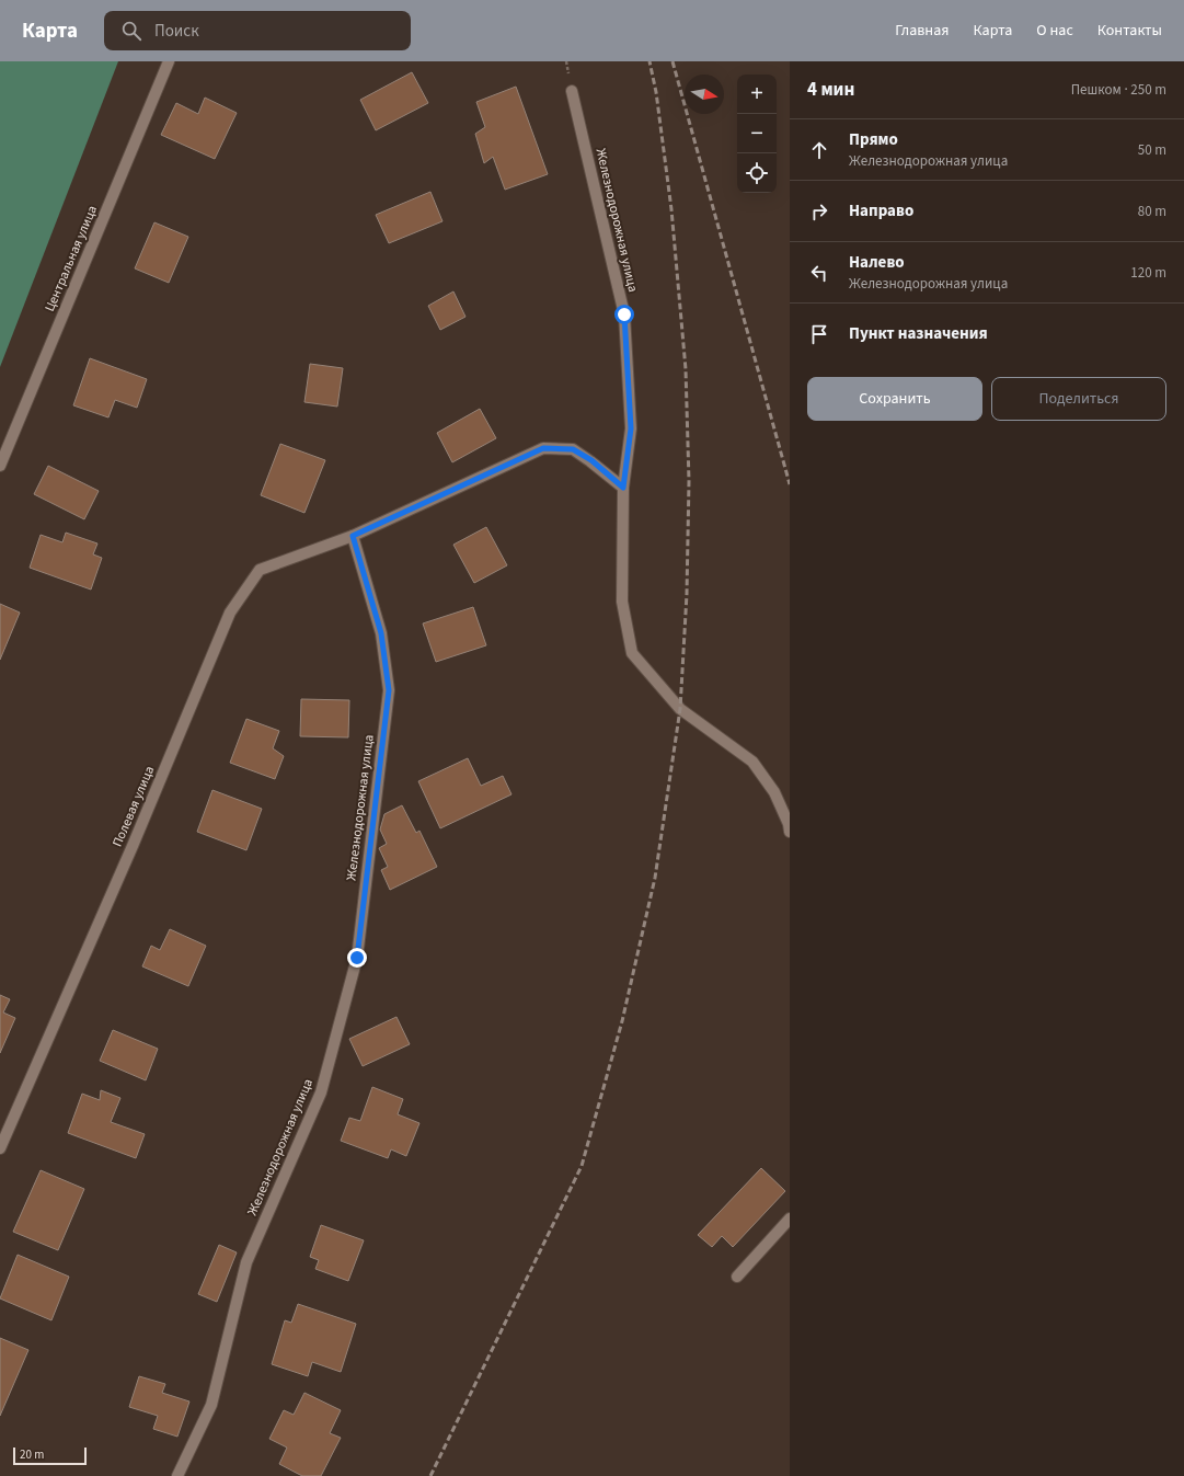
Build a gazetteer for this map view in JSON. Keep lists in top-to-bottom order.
{
  "streets": {
    "street": ["Железнодорожная улица", "Центральная улица", "Полевая улица"]
  },
  "crossings": [
    ["Железнодорожная улица", "Полевая улица"]
  ],
  "scale_bar": "20 m",
  "north": "right",
  "page": {
    "header": "Карта",
    "search": "Поиск",
    "nav": [
      "Главная",
      "Карта",
      "О нас",
      "Контакты"
    ],
    "heading": ["4 мин", "Пешком · 250 m"],
    "map_buttons": ["+", "−"],
    "list": [
      ["Прямо", "Железнодорожная улица", "50 m"],
      ["Направо", "80 m"],
      ["Налево", "Железнодорожная улица", "120 m"],
      "Пункт назначения"
    ],
    "buttons": ["Сохранить", "Поделиться"],
    "scale": "20 m"
  }
}
